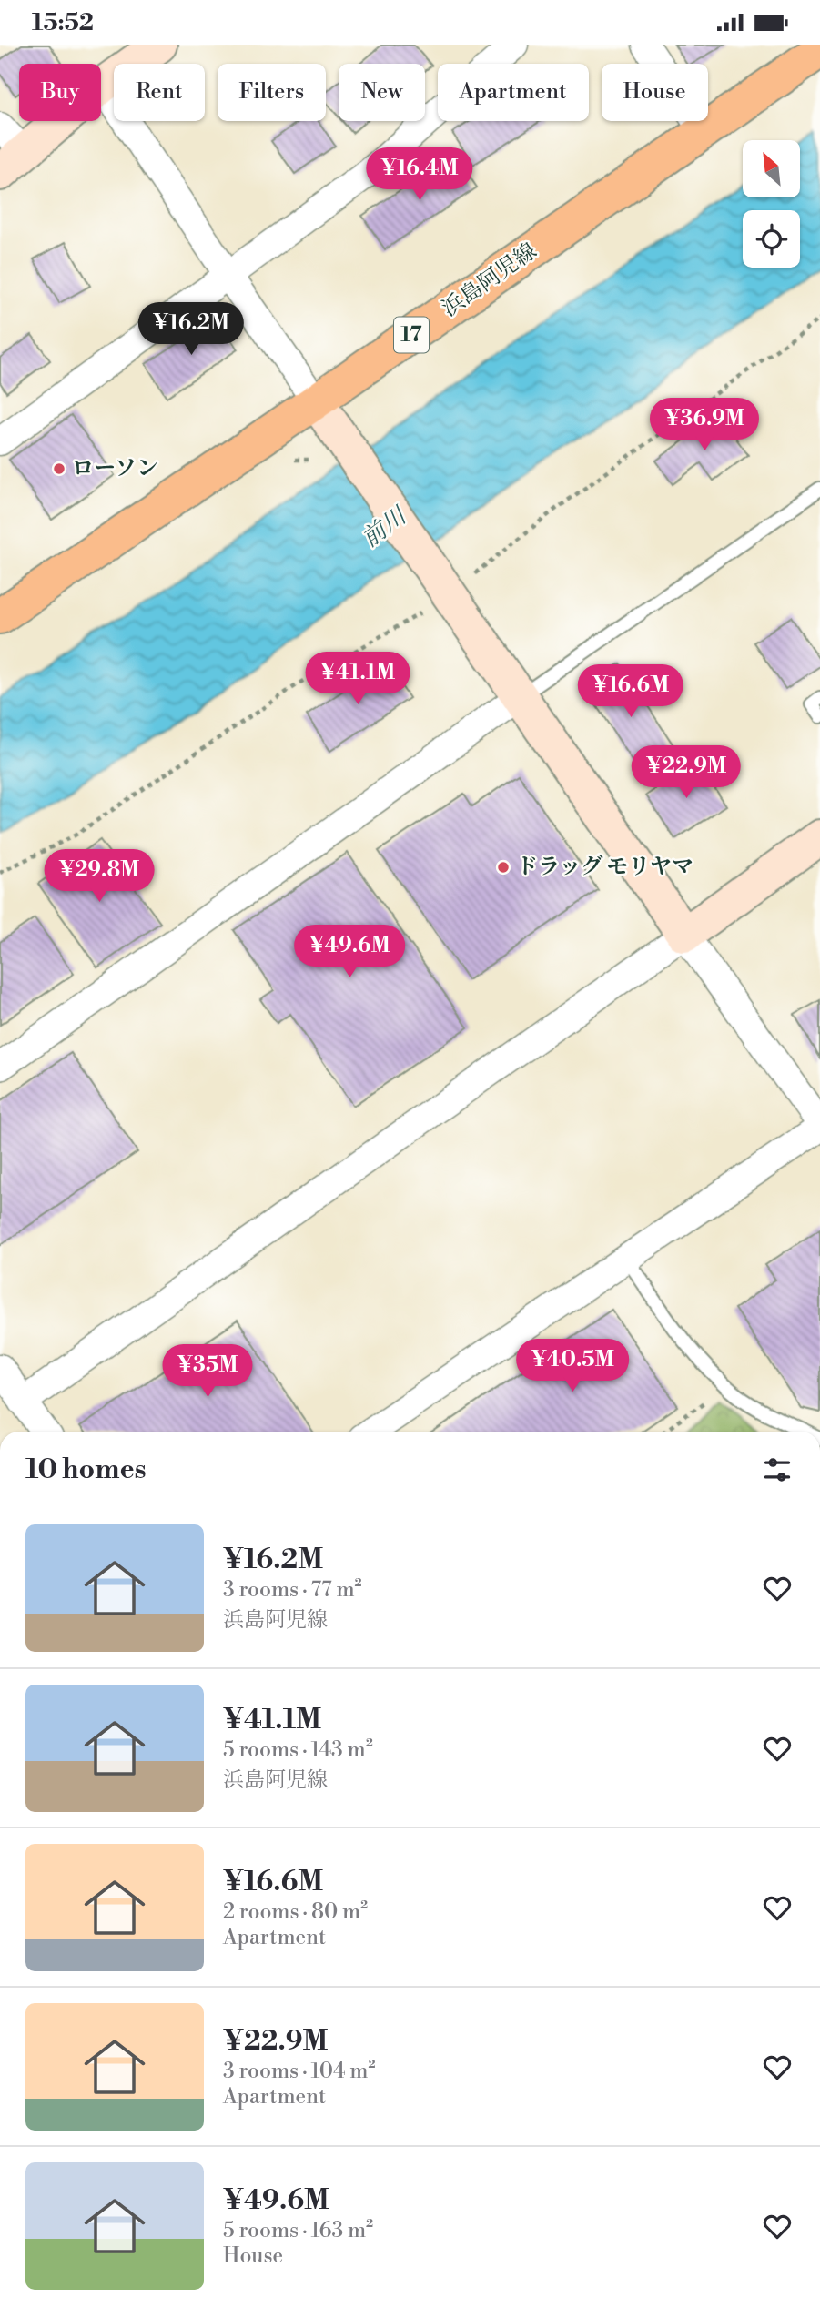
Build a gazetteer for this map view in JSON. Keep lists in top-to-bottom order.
{
  "streets": {
    "main road": ["浜島阿児線", "17"]
  },
  "water": ["前川"],
  "places": ["ローソン", "ドラッグ モリヤマ"],
  "north": "top left",
  "page": {
    "status": "15:52",
    "chip": [
      "Buy",
      "Rent",
      "Filters",
      "New",
      "Apartment",
      "House"
    ],
    "price": [
      "¥16.4M",
      "¥16.2M",
      "¥36.9M",
      "¥41.1M",
      "¥16.6M",
      "¥22.9M",
      "¥29.8M",
      "¥49.6M",
      "¥40.5M",
      "¥35M"
    ],
    "heading": "10 homes",
    "list": [
      {
        "name": "¥16.2M",
        "note": "3 rooms · 77 m² · 浜島阿児線"
      },
      {
        "name": "¥41.1M",
        "note": "5 rooms · 143 m² · 浜島阿児線"
      },
      {
        "name": "¥16.6M",
        "note": "2 rooms · 80 m² · Apartment"
      },
      {
        "name": "¥22.9M",
        "note": "3 rooms · 104 m² · Apartment"
      },
      {
        "name": "¥49.6M",
        "note": "5 rooms · 163 m² · House"
      }
    ]
  }
}
